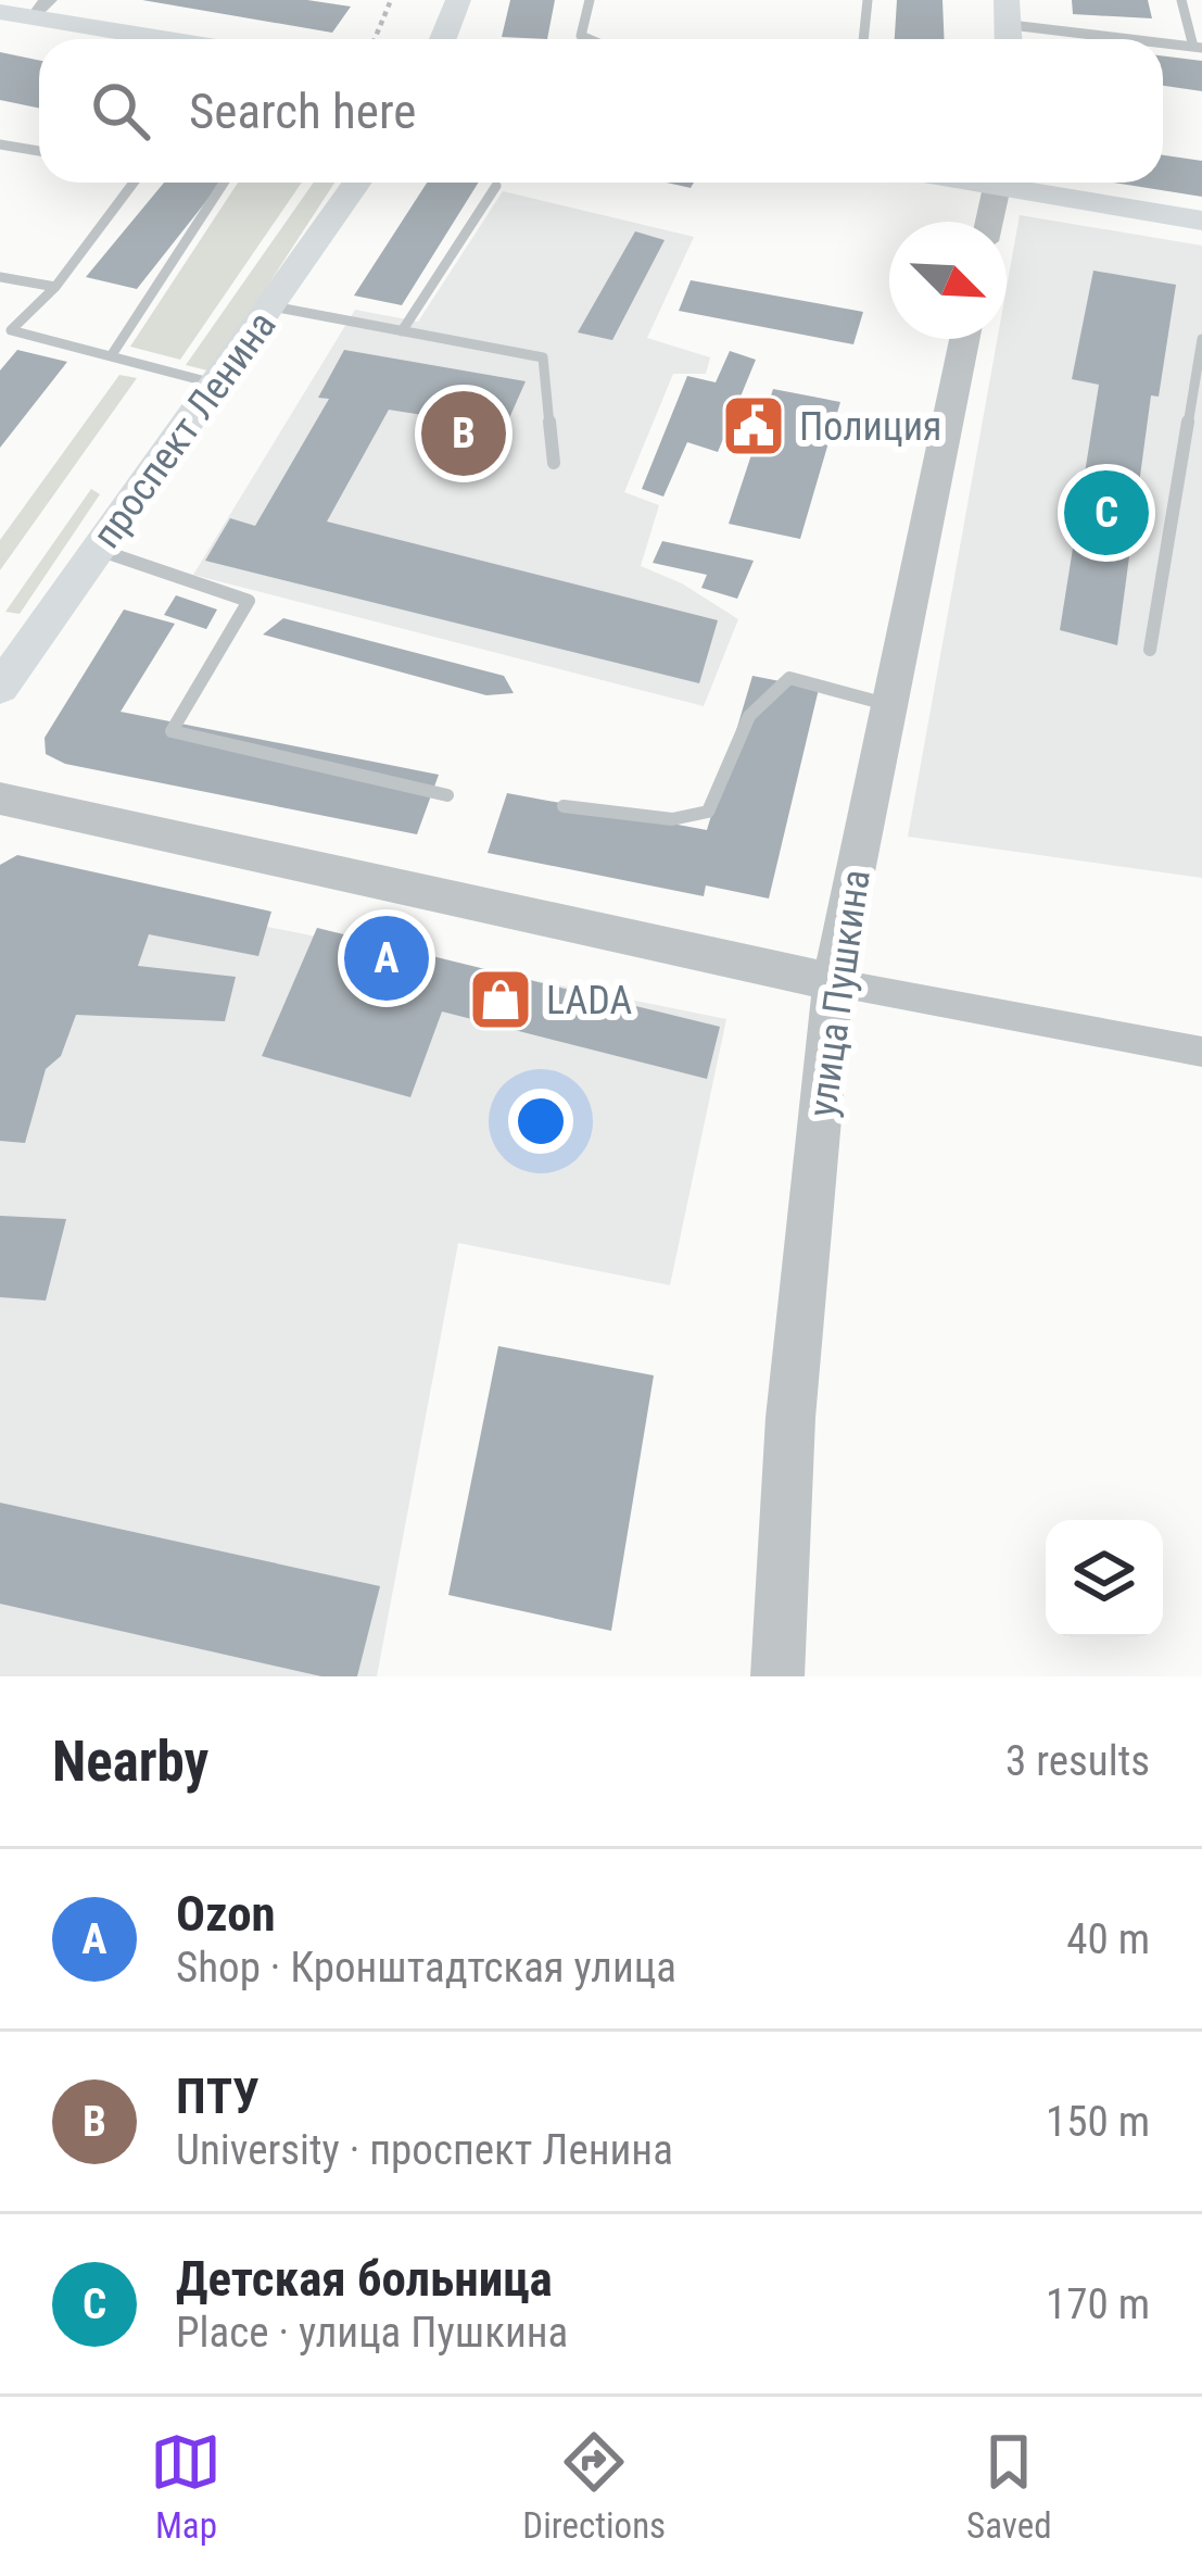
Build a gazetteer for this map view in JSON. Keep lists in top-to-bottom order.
{
  "streets": {
    "main road": ["проспект Ленина"],
    "street": ["улица Пушкина"]
  },
  "places": {
    "public building": ["Полиция"],
    "shop": ["LADA"]
  },
  "north": "bottom right",
  "page": {
    "search": "Search here",
    "pins": ["B", "C", "A"],
    "heading": ["Nearby", "3 results"],
    "list": [
      {
        "mark": "A",
        "name": "Ozon",
        "note": "Shop · Кронштадтская улица",
        "value": "40 m"
      },
      {
        "mark": "B",
        "name": "ПТУ",
        "note": "University · проспект Ленина",
        "value": "150 m"
      },
      {
        "mark": "C",
        "name": "Детская больница",
        "note": "Place · улица Пушкина",
        "value": "170 m"
      }
    ],
    "nav": ["Map", "Directions", "Saved"]
  }
}
